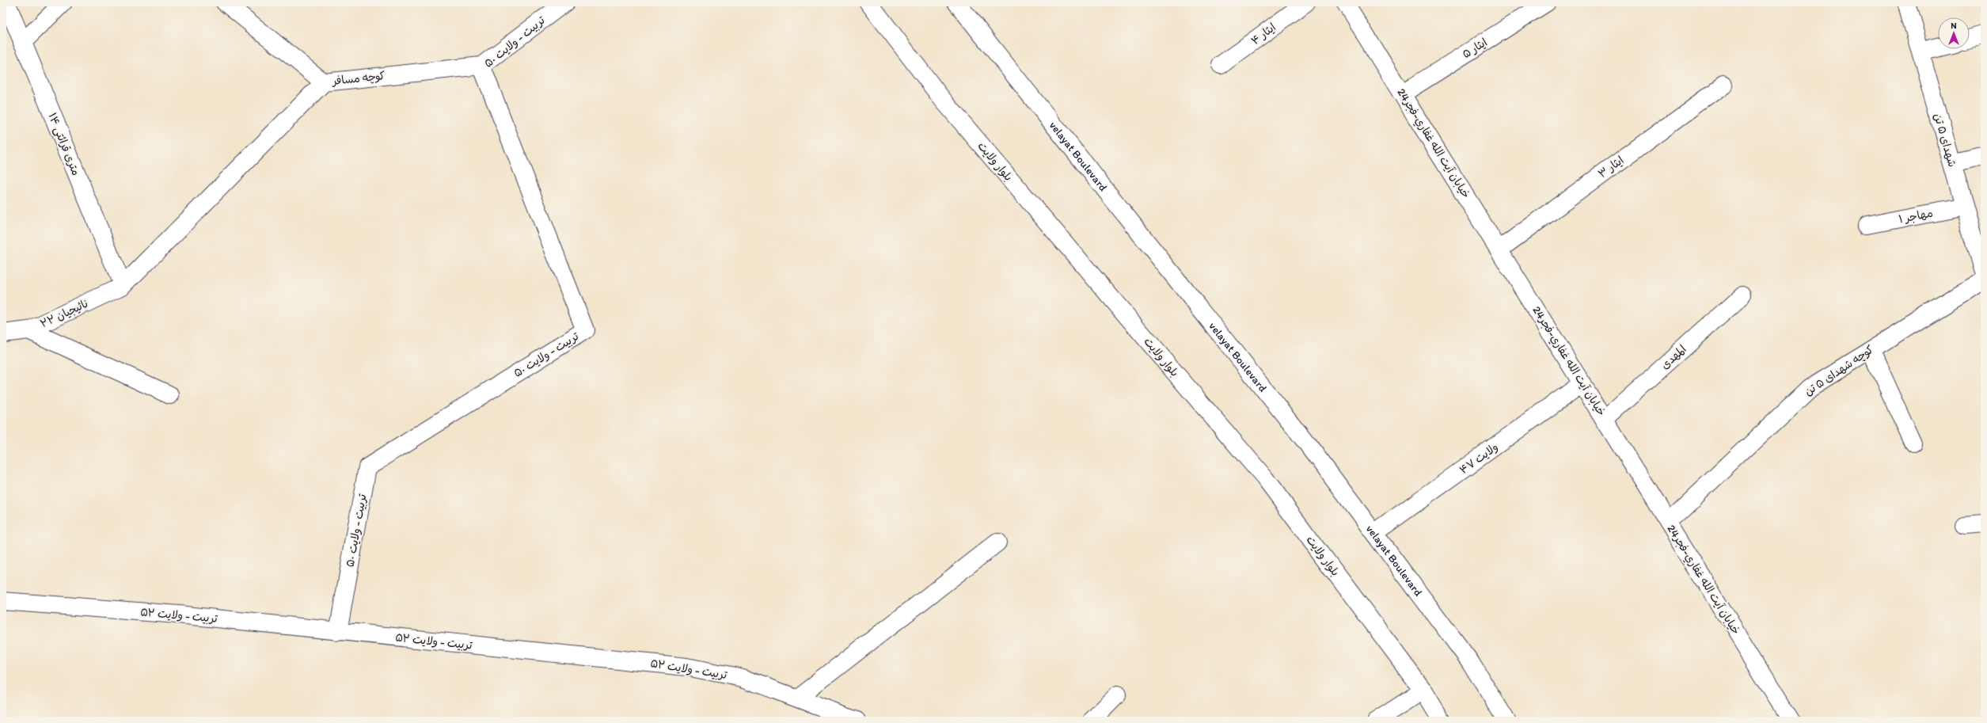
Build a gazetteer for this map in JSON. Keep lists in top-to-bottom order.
{
  "streets": {
    "street": [
      "ایثار ۴",
      "تربیت - ولایت ۵۰",
      "ایثار ۵",
      "کوچه مسافر",
      "شهدای ۵ تن",
      "خيابان آيت الله غفاري-فجر24",
      "۱۴ متری قرائتی",
      "velayat Boulevard",
      "بلوار ولایت",
      "ایثار ۳",
      "مهاجر ۱",
      "نائیجیان ۲۲",
      "المهدی",
      "کوچه شهدای ۵ تن",
      "ولایت ۴۷",
      "تربیت - ولایت ۵۲"
    ]
  },
  "crossings": [
    ["تربیت - ولایت ۵۰", "کوچه مسافر"],
    ["تربیت - ولایت ۵۰", "تربیت - ولایت ۵۲"],
    ["ایثار ۵", "خيابان آيت الله غفاري-فجر24"],
    ["شهدای ۵ تن", "مهاجر ۱"],
    ["شهدای ۵ تن", "کوچه شهدای ۵ تن"],
    ["خيابان آيت الله غفاري-فجر24", "ایثار ۳"],
    ["خيابان آيت الله غفاري-فجر24", "المهدی"],
    ["خيابان آيت الله غفاري-فجر24", "کوچه شهدای ۵ تن"],
    ["خيابان آيت الله غفاري-فجر24", "ولایت ۴۷"],
    ["۱۴ متری قرائتی", "نائیجیان ۲۲"],
    ["velayat Boulevard", "ولایت ۴۷"]
  ],
  "north": "top"
}
